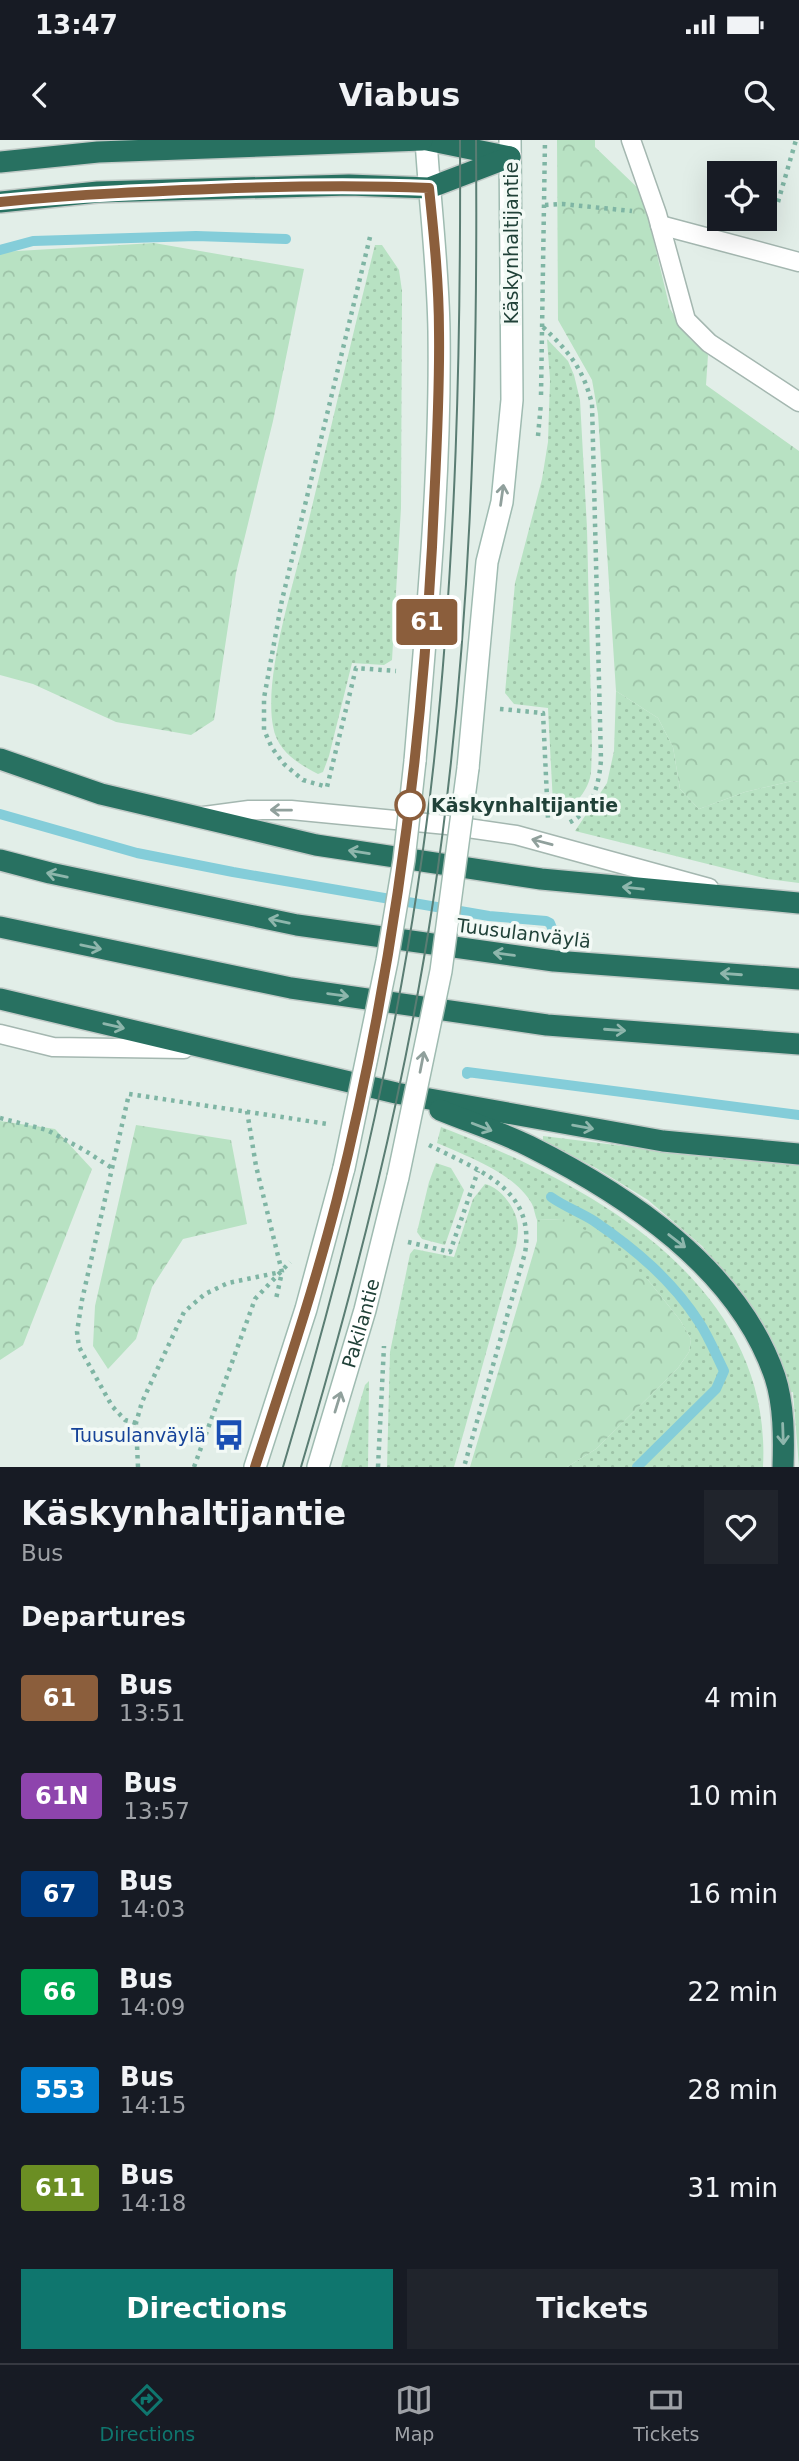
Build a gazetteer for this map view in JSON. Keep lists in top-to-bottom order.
{
  "streets": {
    "highway": ["Tuusulanväylä"],
    "main road": ["Käskynhaltijantie", "Pakilantie"]
  },
  "crossings": [
    ["Käskynhaltijantie", "Pakilantie"]
  ],
  "places": {
    "other": ["Käskynhaltijantie"],
    "bus stop": ["Tuusulanväylä"]
  },
  "lines": ["bus line 61"],
  "page": {
    "status": "13:47",
    "header": "Viabus",
    "on_map": "61",
    "heading": [
      ["Käskynhaltijantie", "Bus"],
      "Departures"
    ],
    "list": [
      {
        "mark": "61",
        "name": "Bus",
        "note": "13:51",
        "value": "4 min"
      },
      {
        "mark": "61N",
        "name": "Bus",
        "note": "13:57",
        "value": "10 min"
      },
      {
        "mark": "67",
        "name": "Bus",
        "note": "14:03",
        "value": "16 min"
      },
      {
        "mark": "66",
        "name": "Bus",
        "note": "14:09",
        "value": "22 min"
      },
      {
        "mark": "553",
        "name": "Bus",
        "note": "14:15",
        "value": "28 min"
      },
      {
        "mark": "611",
        "name": "Bus",
        "note": "14:18",
        "value": "31 min"
      }
    ],
    "buttons": ["Directions", "Tickets"],
    "tabs": ["Directions", "Map", "Tickets"]
  }
}
